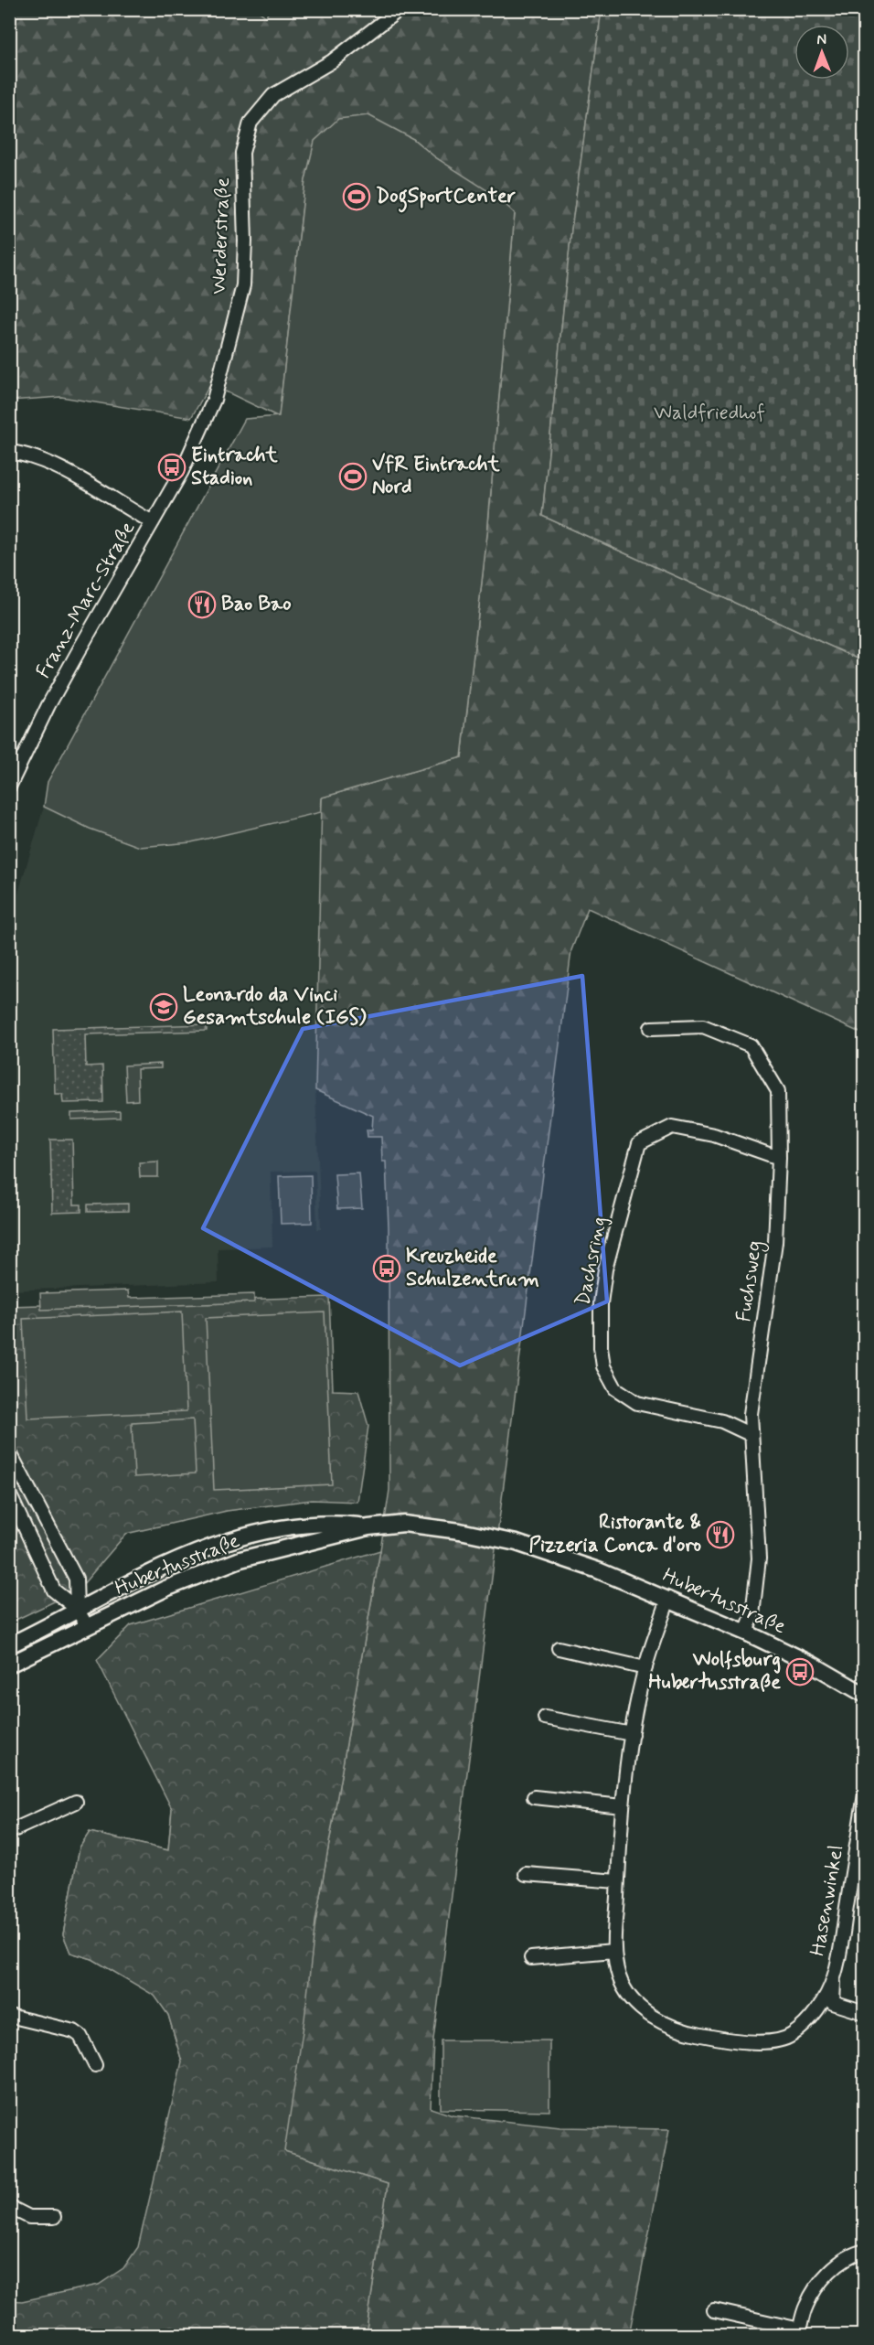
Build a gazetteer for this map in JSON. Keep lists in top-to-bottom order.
{
  "streets": {
    "street": [
      "Werderstraße",
      "Franz-Marc-Straße",
      "Dachsring",
      "Fuchsweg",
      "Hubertusstraße",
      "Hasenwinkel"
    ]
  },
  "crossings": [
    ["Werderstraße", "Franz-Marc-Straße"],
    ["Dachsring", "Fuchsweg"],
    ["Fuchsweg", "Hubertusstraße"],
    ["Hubertusstraße", "Hasenwinkel"]
  ],
  "parks": ["Waldfriedhof"],
  "places": {
    "sports": ["DogSportCenter", "VfR Eintracht Nord"],
    "bus stop": ["Eintracht Stadion", "Kreuzheide Schulzentrum", "Wolfsburg Hubertusstraße"],
    "restaurant": ["Bao Bao", "Ristorante & Pizzeria Conca d'oro"],
    "school or university": ["Leonardo da Vinci Gesamtschule (IGS)"]
  },
  "north": "top"
}
